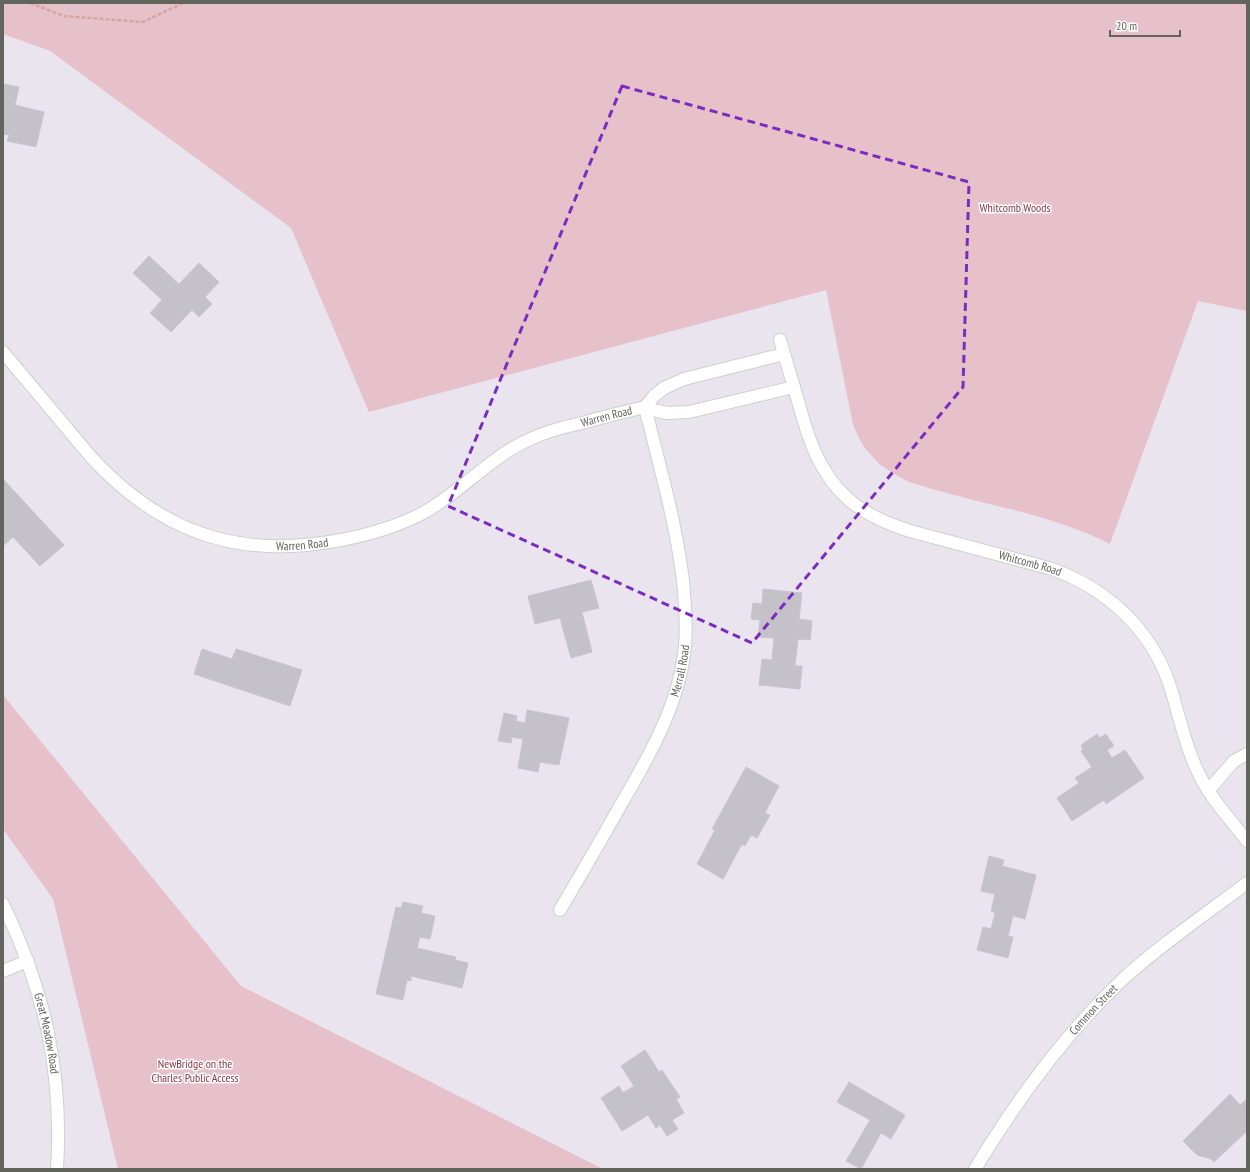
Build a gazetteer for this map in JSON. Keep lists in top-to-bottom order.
{
  "streets": {
    "street": [
      "Warren Road",
      "Whitcomb Road",
      "Merrall Road",
      "Common Street",
      "Great Meadow Road"
    ]
  },
  "crossings": [
    ["Warren Road", "Whitcomb Road"],
    ["Warren Road", "Merrall Road"]
  ],
  "parks": ["Whitcomb Woods", "NewBridge on the Charles Public Access"],
  "scale_bar": "20 m"
}
